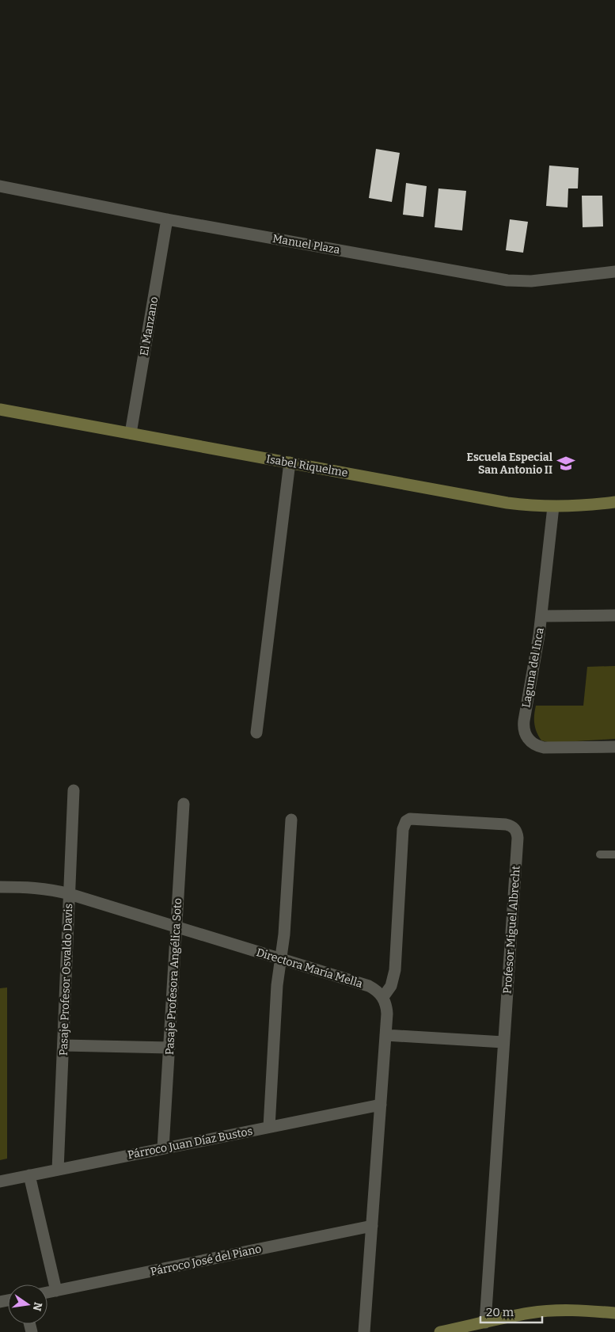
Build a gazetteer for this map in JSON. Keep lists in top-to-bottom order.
{
  "streets": {
    "main road": ["Isabel Riquelme"],
    "street": [
      "Manuel Plaza",
      "El Manzano",
      "Laguna del Inca",
      "Profesor Miguel Albrecht",
      "Directora María Mella",
      "Pasaje Profesora Angélica Soto",
      "Pasaje Profesor Osvaldo Davis",
      "Párroco Juan Díaz Bustos",
      "Párroco José del Piano"
    ]
  },
  "crossings": [
    ["Manuel Plaza", "El Manzano"],
    ["El Manzano", "Isabel Riquelme"],
    ["Isabel Riquelme", "Laguna del Inca"],
    ["Profesor Miguel Albrecht", "Directora María Mella"],
    ["Directora María Mella", "Pasaje Profesora Angélica Soto"],
    ["Directora María Mella", "Pasaje Profesor Osvaldo Davis"],
    ["Pasaje Profesora Angélica Soto", "Párroco Juan Díaz Bustos"],
    ["Pasaje Profesor Osvaldo Davis", "Párroco Juan Díaz Bustos"]
  ],
  "places": {
    "school or university": ["Escuela Especial San Antonio II"]
  },
  "scale_bar": "20 m",
  "north": "right"
}
